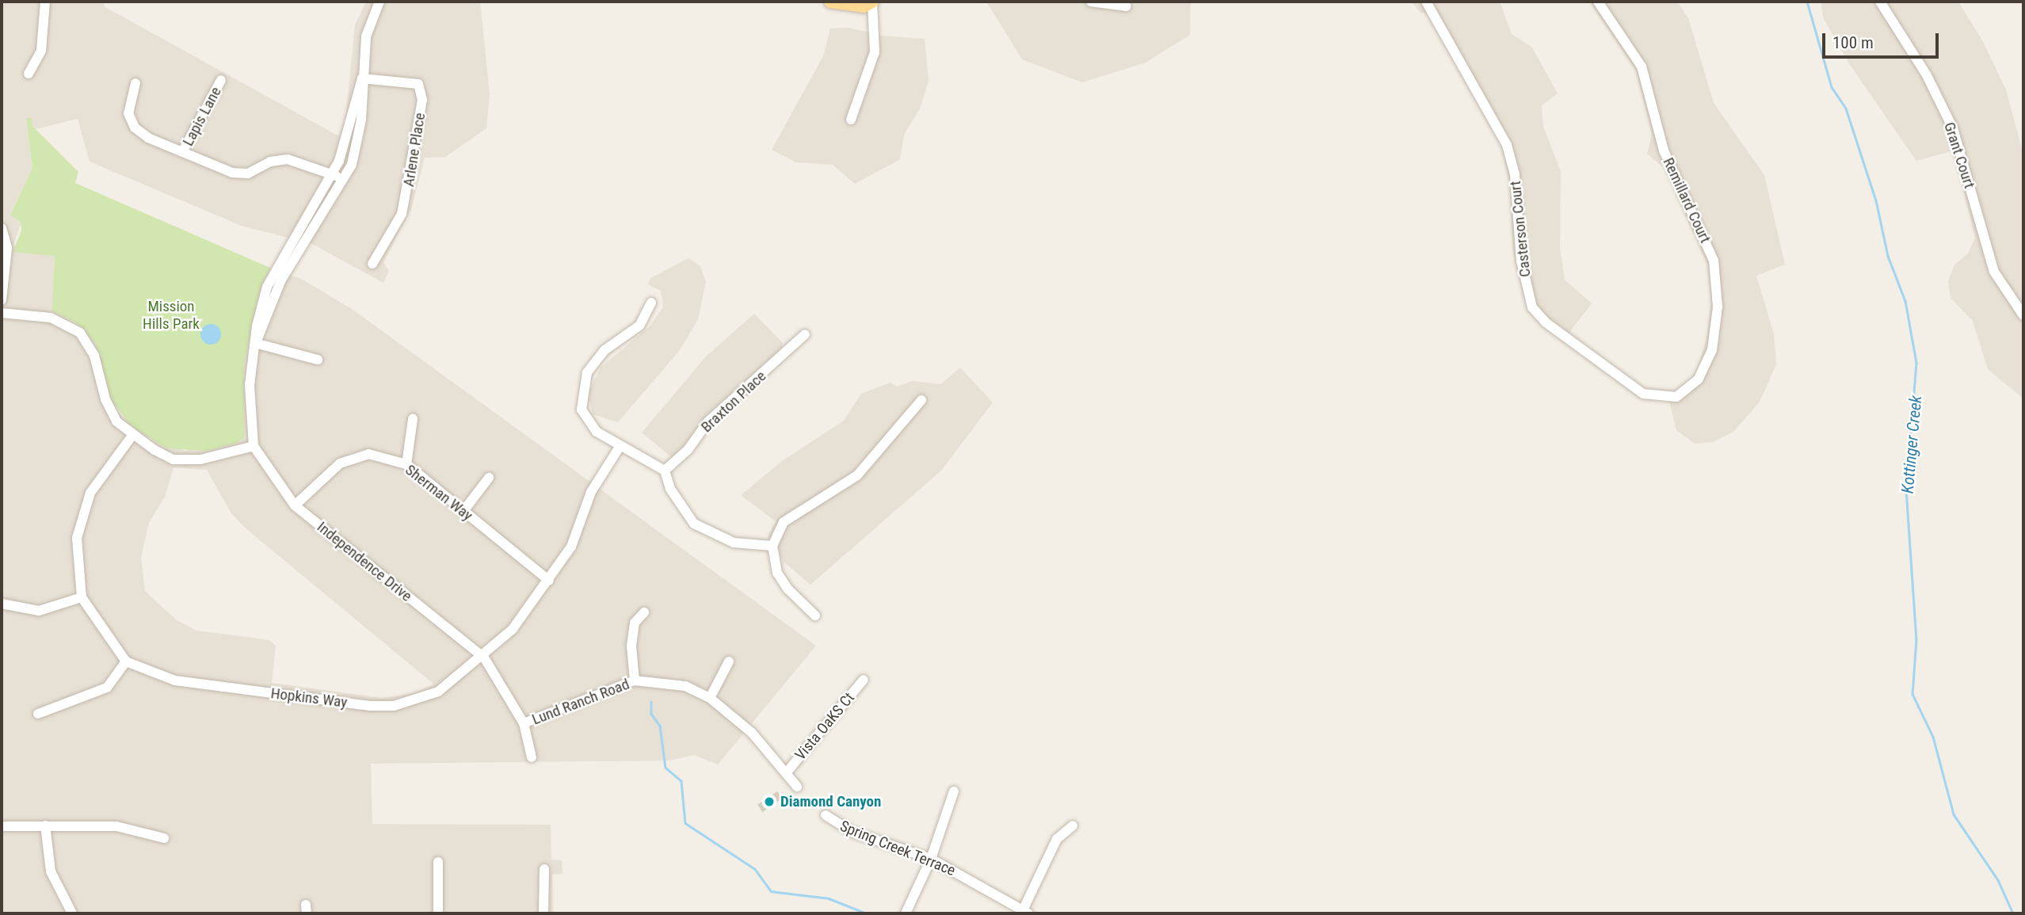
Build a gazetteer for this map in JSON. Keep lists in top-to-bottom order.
{
  "streets": {
    "street": [
      "Lapis Lane",
      "Arlene Place",
      "Grant Court",
      "Remillard Court",
      "Casterson Court",
      "Braxton Place",
      "Sherman Way",
      "Independence Drive",
      "Hopkins Way",
      "Lund Ranch Road",
      "Vista OaKS Ct",
      "Spring Creek Terrace"
    ]
  },
  "crossings": [
    ["Arlene Place", "Independence Drive"],
    ["Remillard Court", "Casterson Court"],
    ["Sherman Way", "Independence Drive"],
    ["Sherman Way", "Hopkins Way"],
    ["Independence Drive", "Hopkins Way"],
    ["Independence Drive", "Lund Ranch Road"],
    ["Lund Ranch Road", "Vista OaKS Ct"]
  ],
  "water": ["Kottinger Creek"],
  "parks": ["Mission Hills Park"],
  "places": ["Diamond Canyon"],
  "scale_bar": "100 m"
}
